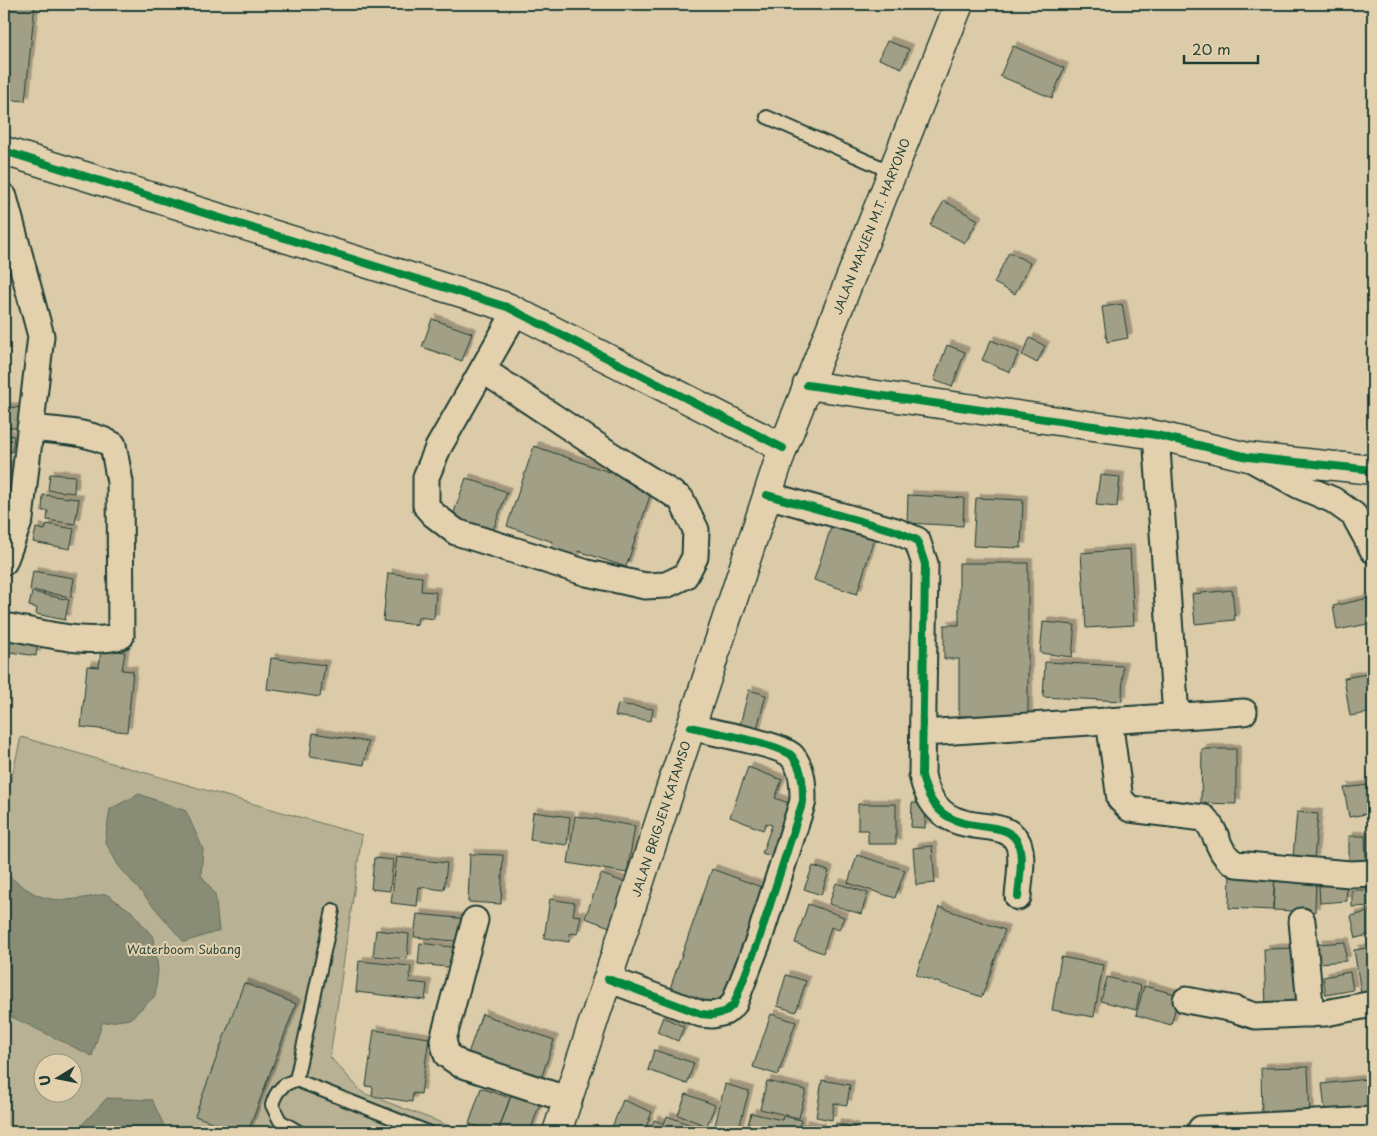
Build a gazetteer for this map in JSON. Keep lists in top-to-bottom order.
{
  "streets": {
    "street": ["JALAN MAYJEN M.T. HARYONO", "JALAN BRIGJEN KATAMSO"]
  },
  "crossings": [
    ["JALAN MAYJEN M.T. HARYONO", "JALAN BRIGJEN KATAMSO"]
  ],
  "parks": ["Waterboom Subang"],
  "scale_bar": "20 m",
  "north": "left"
}
